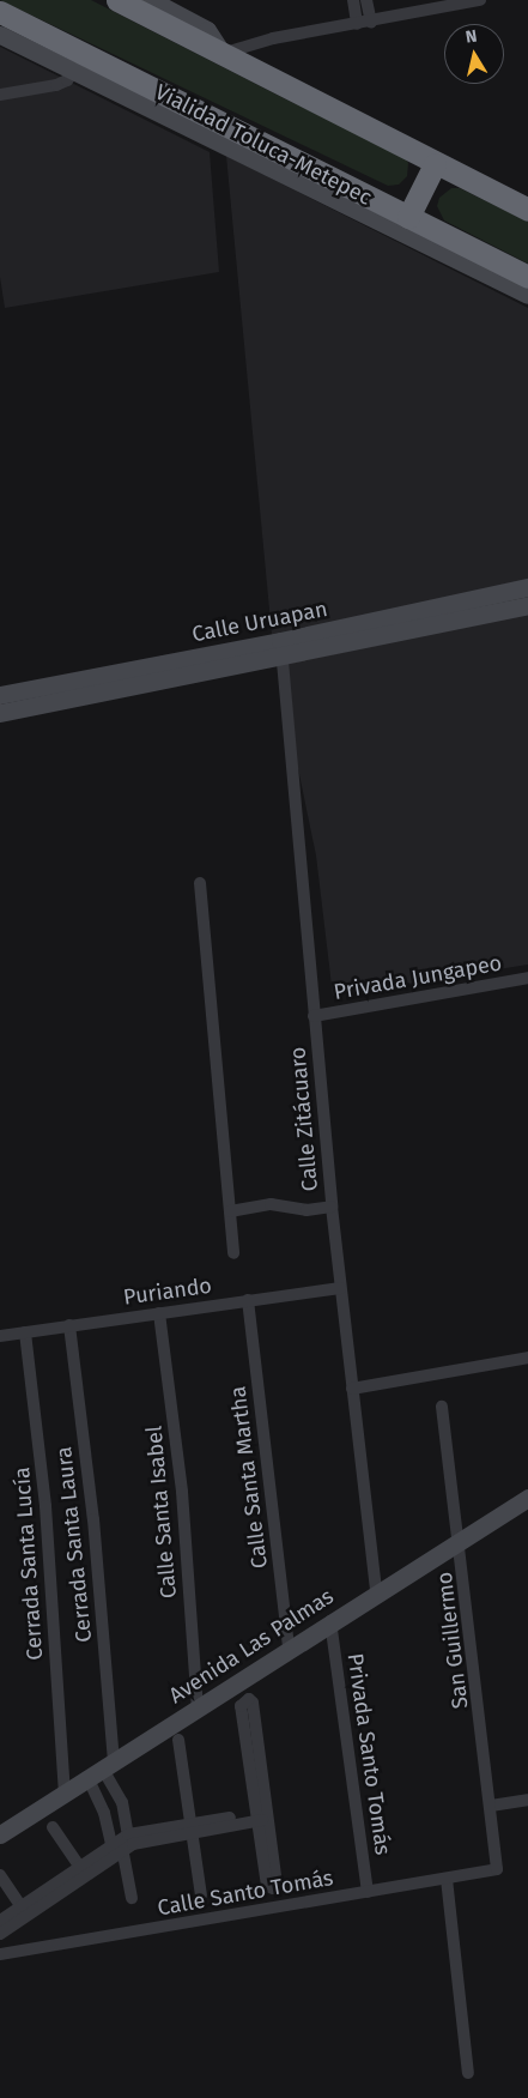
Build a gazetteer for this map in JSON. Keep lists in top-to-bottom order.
{
  "streets": {
    "highway": ["Vialidad Toluca-Metepec"],
    "main road": ["Calle Uruapan", "Avenida Las Palmas"],
    "street": [
      "Privada Jungapeo",
      "Calle Zitácuaro",
      "Puriando",
      "Calle Santa Martha",
      "Calle Santa Isabel",
      "Cerrada Santa Laura",
      "Cerrada Santa Lucía",
      "San Guillermo",
      "Privada Santo Tomás",
      "Calle Santo Tomás"
    ]
  },
  "crossings": [
    ["Calle Uruapan", "Calle Zitácuaro"],
    ["Privada Jungapeo", "Calle Zitácuaro"],
    ["Calle Zitácuaro", "Puriando"],
    ["Calle Zitácuaro", "Avenida Las Palmas"],
    ["Puriando", "Calle Santa Martha"],
    ["Puriando", "Calle Santa Isabel"],
    ["Puriando", "Cerrada Santa Laura"],
    ["Puriando", "Cerrada Santa Lucía"],
    ["Calle Santa Martha", "Avenida Las Palmas"],
    ["Calle Santa Isabel", "Avenida Las Palmas"],
    ["Cerrada Santa Laura", "Avenida Las Palmas"],
    ["Cerrada Santa Lucía", "Avenida Las Palmas"],
    ["San Guillermo", "Avenida Las Palmas"],
    ["San Guillermo", "Calle Santo Tomás"],
    ["Avenida Las Palmas", "Privada Santo Tomás"],
    ["Privada Santo Tomás", "Calle Santo Tomás"]
  ],
  "north": "top"
}
